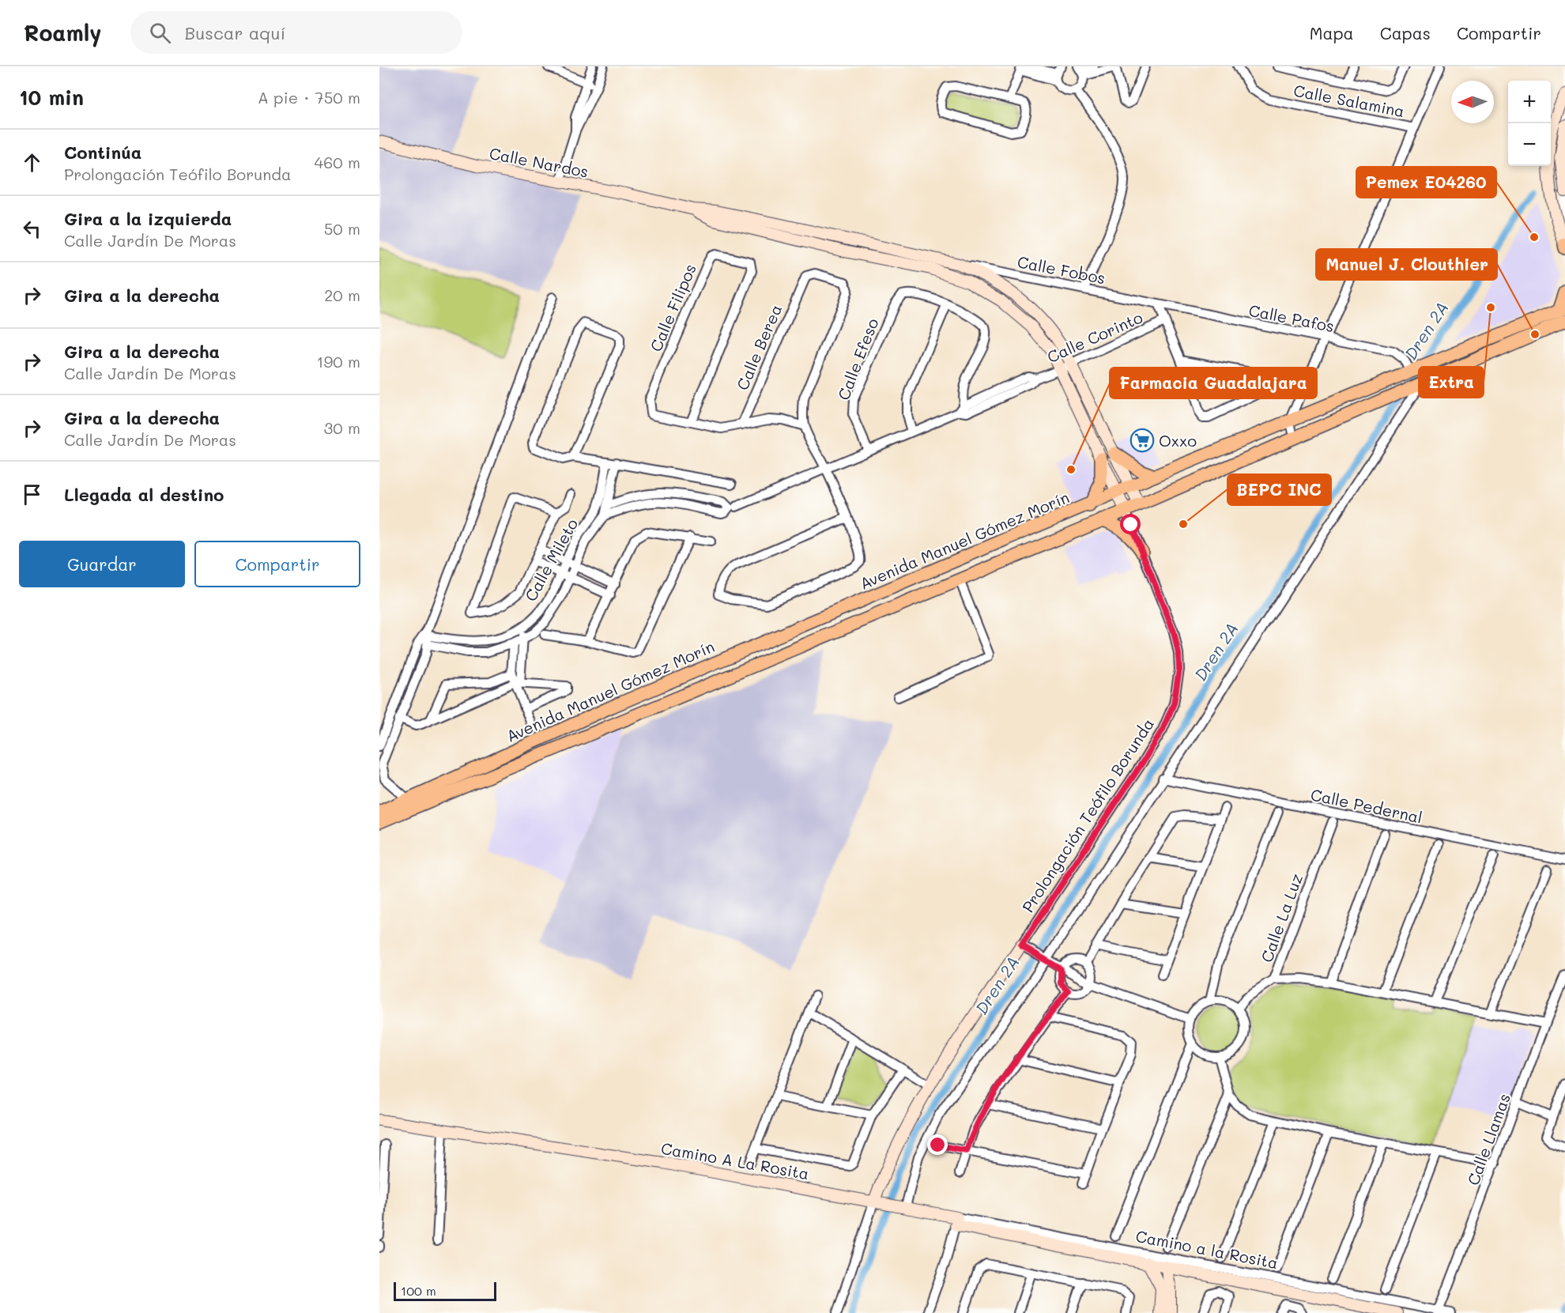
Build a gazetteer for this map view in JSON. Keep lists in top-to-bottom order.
{
  "streets": {
    "main road": ["Avenida Manuel Gómez Morín"],
    "street": [
      "Calle Salamina",
      "Calle Nardos",
      "Calle Fobos",
      "Calle Filipos",
      "Calle Pafos",
      "Calle Corinto",
      "Calle Berea",
      "Calle Efeso",
      "Calle Mileto",
      "Calle Pedernal",
      "Prolongación Teófilo Borunda",
      "Calle La Luz",
      "Calle Llamas",
      "Camino A La Rosita",
      "Camino a la Rosita"
    ]
  },
  "crossings": [
    ["Calle Nardos", "Calle Fobos"],
    ["Calle Nardos", "Prolongación Teófilo Borunda"],
    ["Calle Fobos", "Calle Pafos"],
    ["Calle Pafos", "Avenida Manuel Gómez Morín"],
    ["Calle Corinto", "Calle Efeso"],
    ["Calle Corinto", "Prolongación Teófilo Borunda"],
    ["Avenida Manuel Gómez Morín", "Prolongación Teófilo Borunda"],
    ["Calle Llamas", "Camino a la Rosita"],
    ["Camino A La Rosita", "Camino a la Rosita"]
  ],
  "water": ["Dren 2A"],
  "places": {
    "other": [
      "Pemex E04260",
      "Extra",
      "Manuel J. Clouthier",
      "Farmacia Guadalajara",
      "BEPC INC"
    ],
    "supermarket": ["Oxxo"]
  },
  "scale_bar": "100 m",
  "north": "left",
  "page": {
    "header": "Roamly",
    "search": "Buscar aquí",
    "nav": ["Mapa", "Capas", "Compartir"],
    "heading": ["10 min", "A pie · 750 m"],
    "map_buttons": ["+", "−"],
    "list": [
      ["Continúa", "Prolongación Teófilo Borunda", "460 m"],
      ["Gira a la izquierda", "Calle Jardín De Moras", "50 m"],
      ["Gira a la derecha", "20 m"],
      ["Gira a la derecha", "Calle Jardín De Moras", "190 m"],
      ["Gira a la derecha", "Calle Jardín De Moras", "30 m"],
      "Llegada al destino"
    ],
    "buttons": ["Guardar", "Compartir"],
    "scale": "100 m"
  }
}
